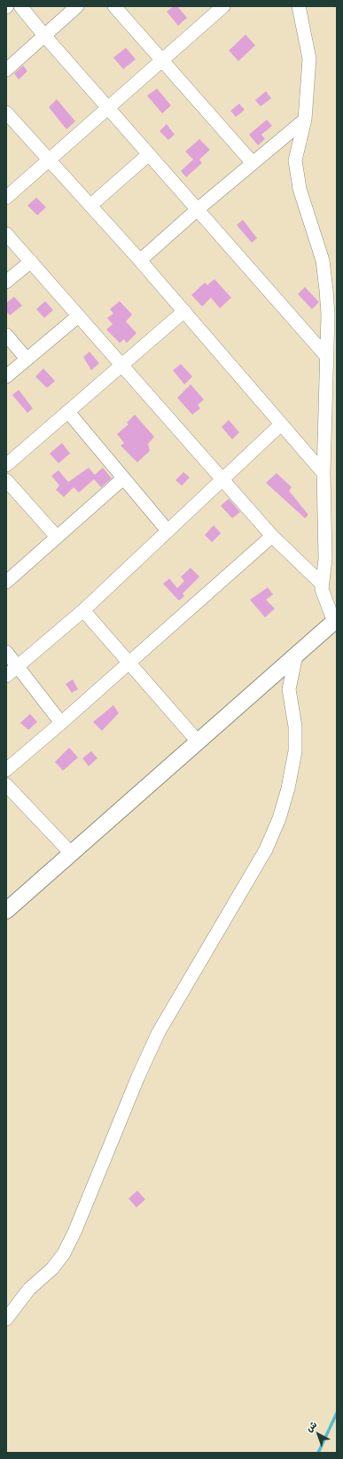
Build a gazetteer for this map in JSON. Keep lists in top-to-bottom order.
{
  "north": "top left"
}
